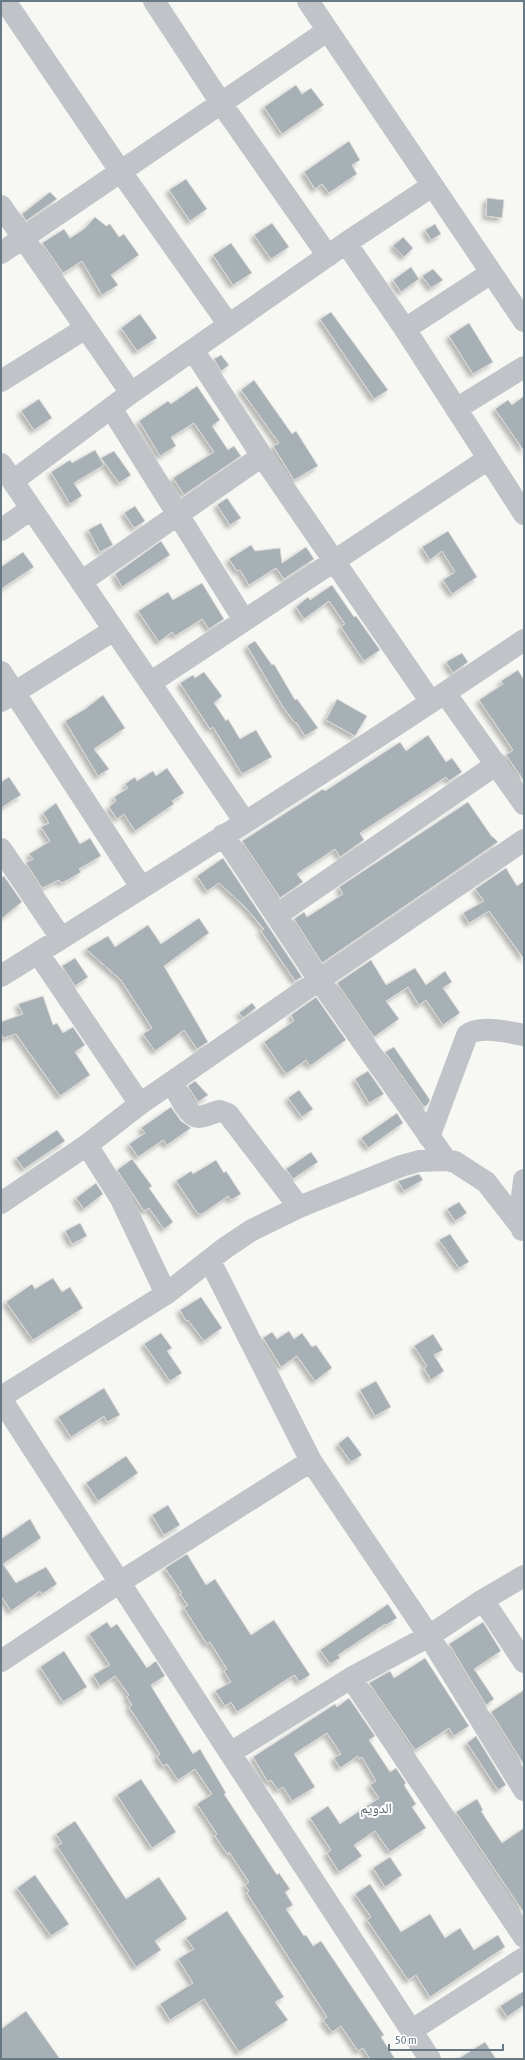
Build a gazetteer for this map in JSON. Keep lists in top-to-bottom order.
{
  "districts": ["الدويم"],
  "scale_bar": "50 m"
}
